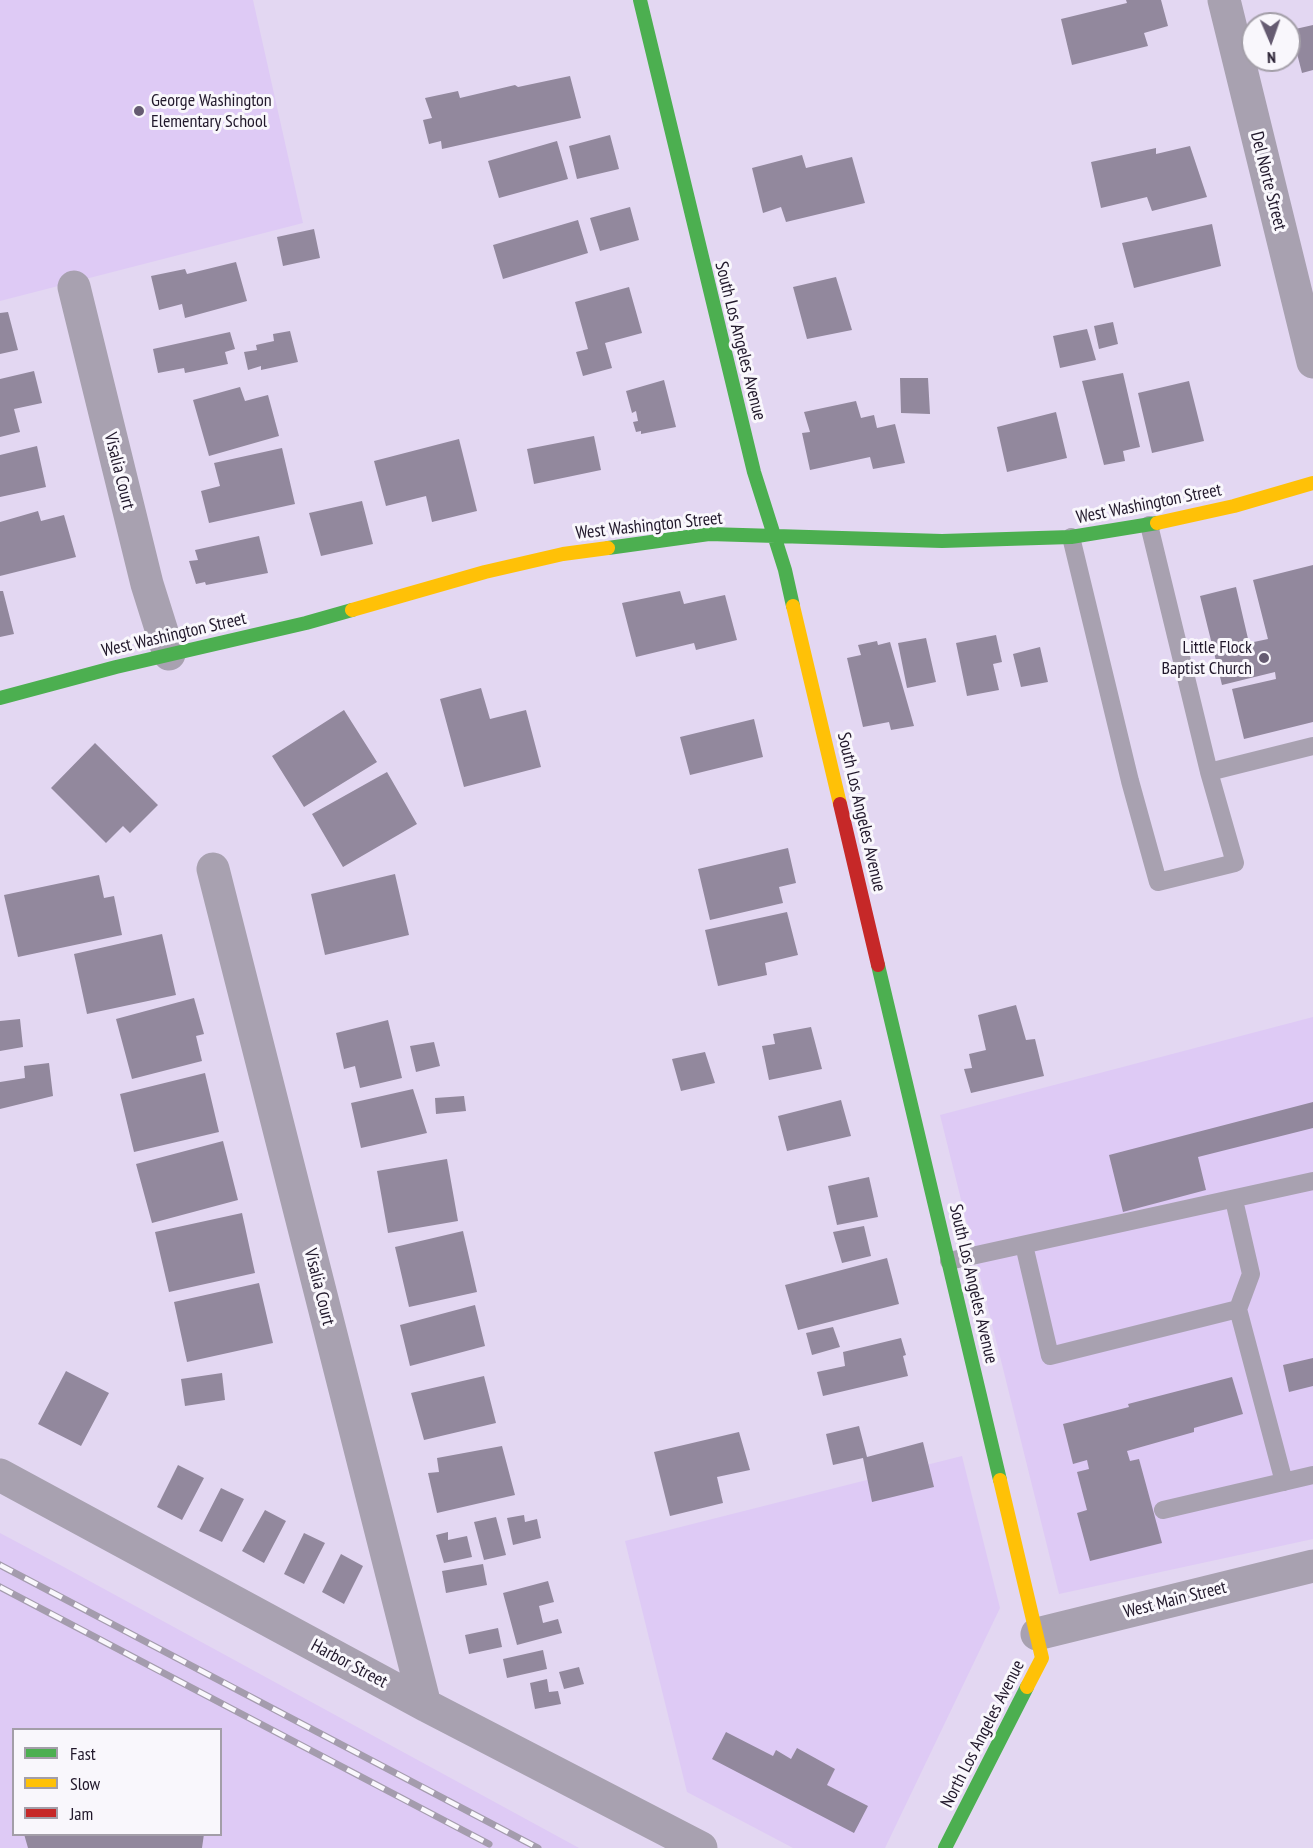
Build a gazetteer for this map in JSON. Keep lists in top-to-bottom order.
{
  "streets": {
    "street": [
      "Del Norte Street",
      "South Los Angeles Avenue",
      "Visalia Court",
      "West Washington Street",
      "West Main Street",
      "Harbor Street",
      "North Los Angeles Avenue"
    ]
  },
  "crossings": [
    ["South Los Angeles Avenue", "West Washington Street"],
    ["South Los Angeles Avenue", "West Main Street"],
    ["South Los Angeles Avenue", "North Los Angeles Avenue"],
    ["Visalia Court", "West Washington Street"],
    ["Visalia Court", "Harbor Street"],
    ["West Main Street", "North Los Angeles Avenue"]
  ],
  "places": ["George Washington Elementary School", "Little Flock Baptist Church"],
  "legend": ["Fast", "Slow", "Jam"],
  "north": "bottom"
}
